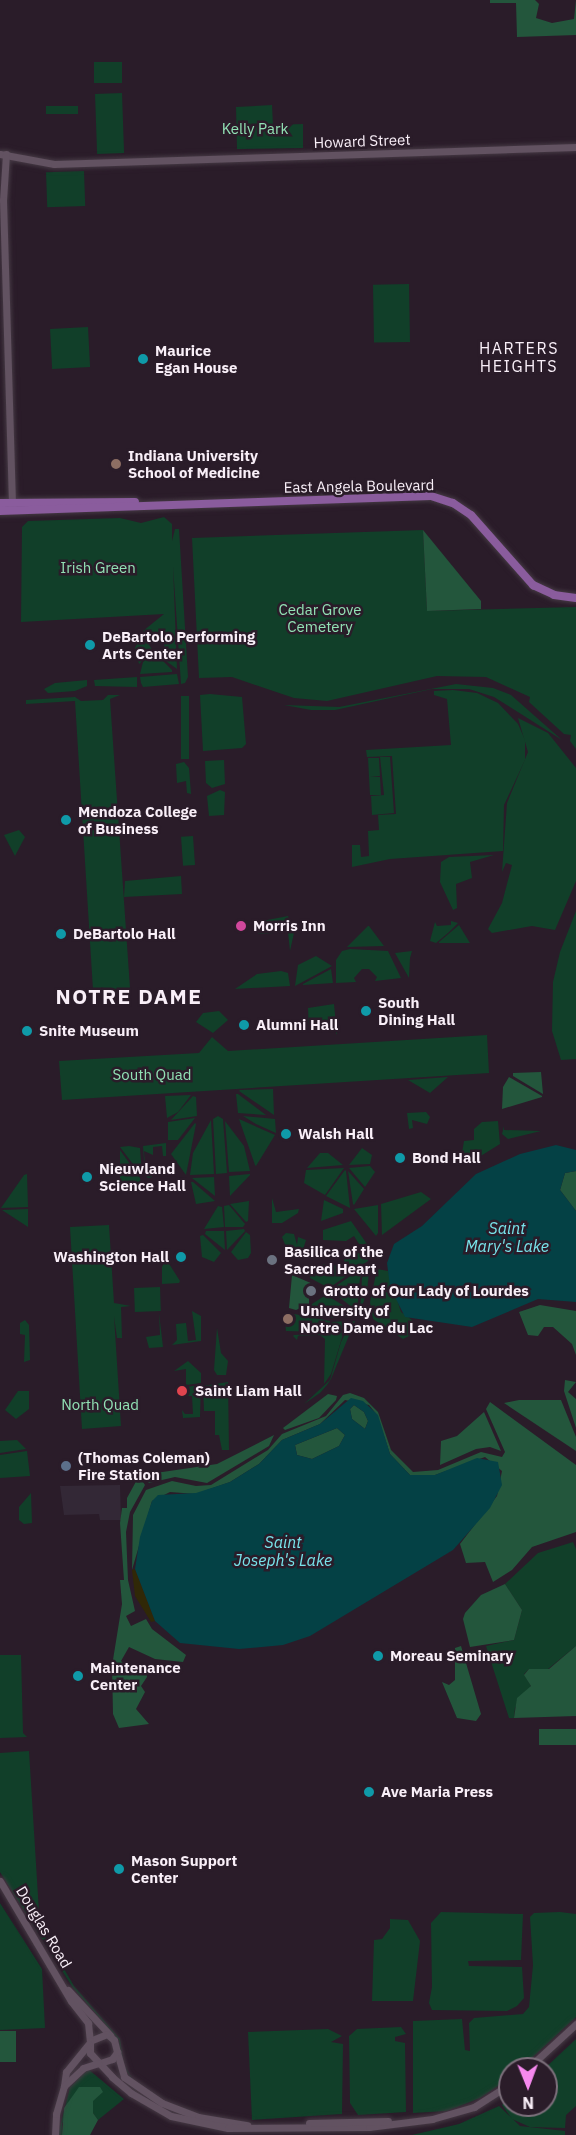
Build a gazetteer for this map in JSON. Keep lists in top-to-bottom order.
{
  "streets": {
    "main road": ["East Angela Boulevard"],
    "street": ["Howard Street", "Douglas Road"]
  },
  "districts": ["HARTERS HEIGHTS", "NOTRE DAME"],
  "water": ["Saint Mary's Lake", "Saint Joseph's Lake"],
  "parks": [
    "Kelly Park",
    "Irish Green",
    "Cedar Grove Cemetery",
    "South Quad",
    "North Quad"
  ],
  "places": [
    "Maurice Egan House",
    "Indiana University School of Medicine",
    "DeBartolo Performing Arts Center",
    "Mendoza College of Business",
    "Morris Inn",
    "DeBartolo Hall",
    "South Dining Hall",
    "Alumni Hall",
    "Snite Museum",
    "Walsh Hall",
    "Bond Hall",
    "Nieuwland Science Hall",
    "Washington Hall",
    "Basilica of the Sacred Heart",
    "Grotto of Our Lady of Lourdes",
    "University of Notre Dame du Lac",
    "Saint Liam Hall",
    "(Thomas Coleman) Fire Station",
    "Moreau Seminary",
    "Maintenance Center",
    "Ave Maria Press",
    "Mason Support Center"
  ],
  "north": "bottom"
}
